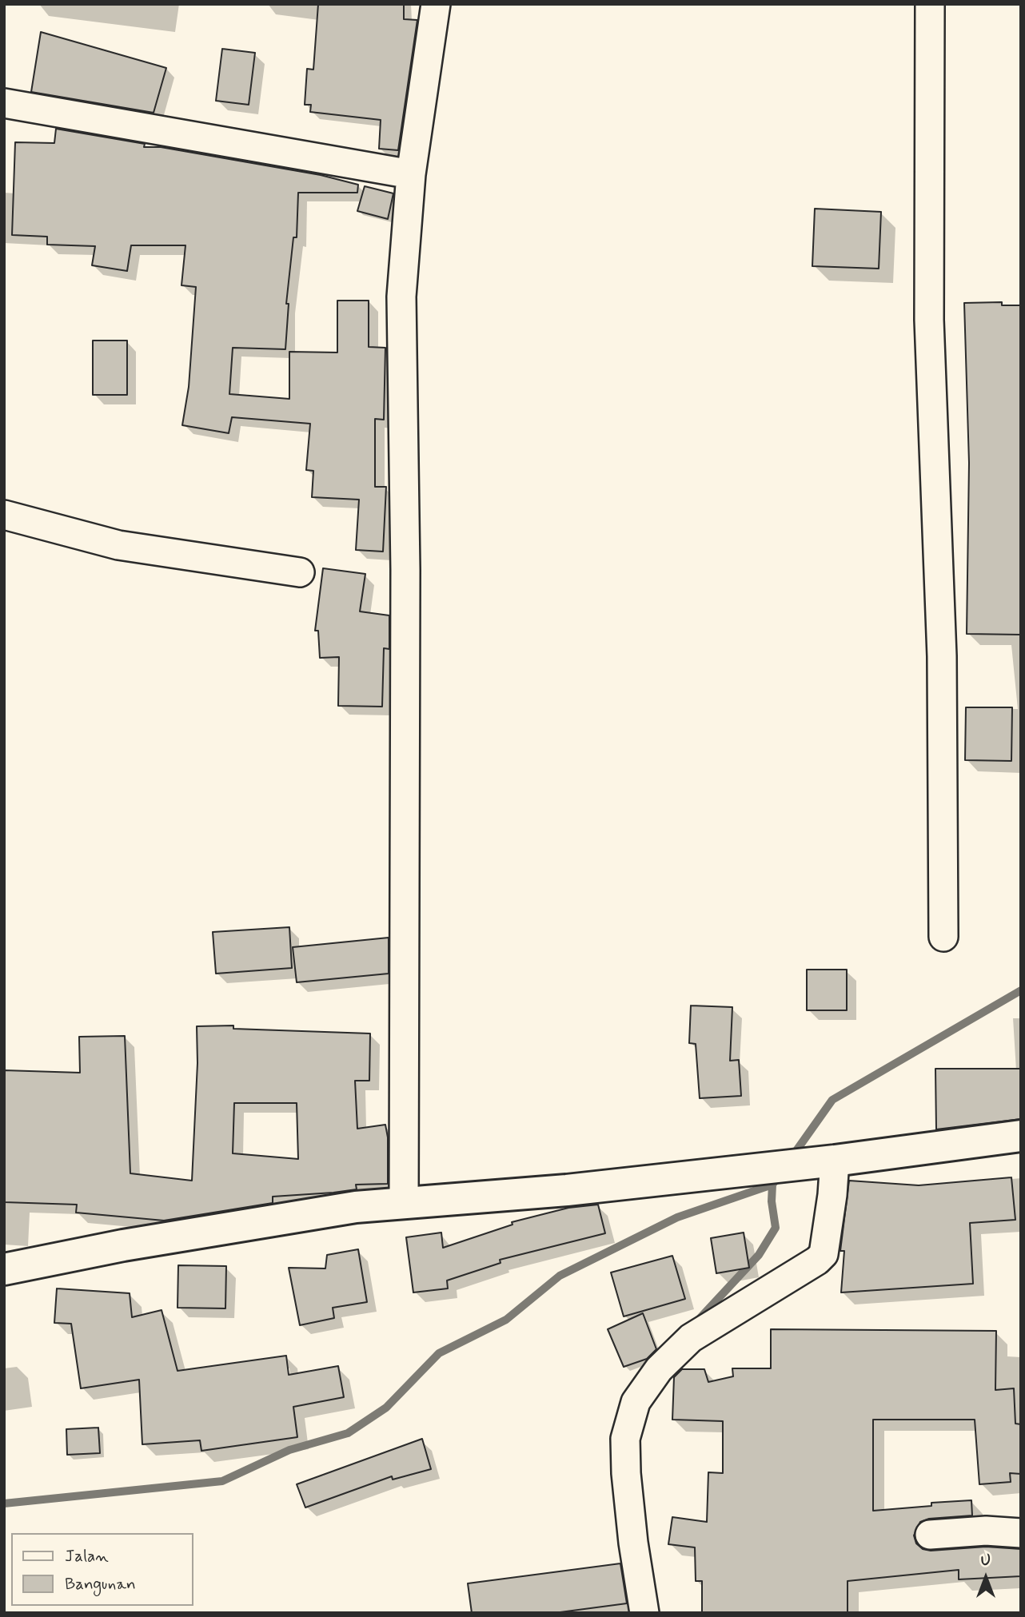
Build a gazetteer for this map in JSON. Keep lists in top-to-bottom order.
{
  "legend": ["Jalan", "Bangunan"],
  "north": "top"
}
